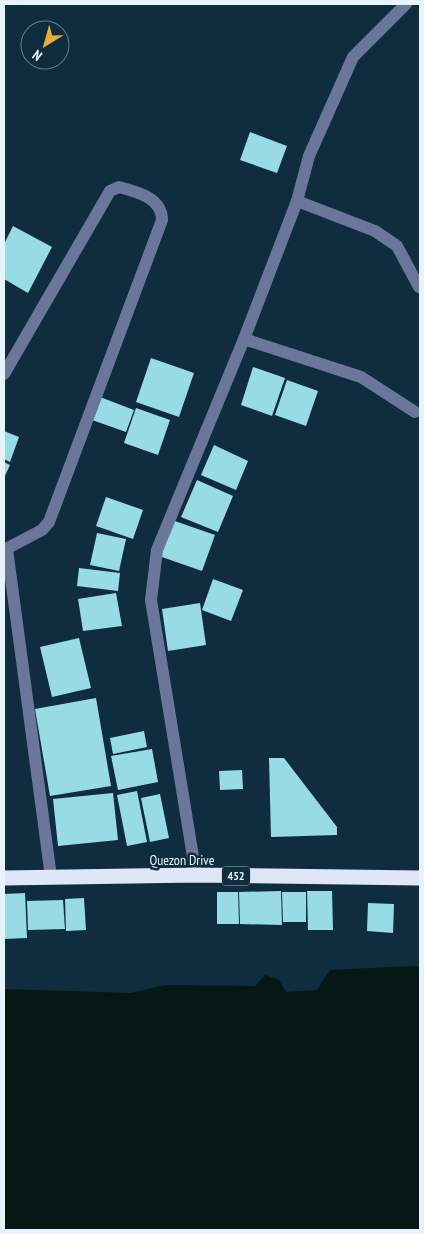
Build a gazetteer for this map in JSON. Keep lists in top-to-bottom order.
{
  "streets": {
    "highway": ["Quezon Drive", "452"]
  },
  "north": "bottom left"
}
